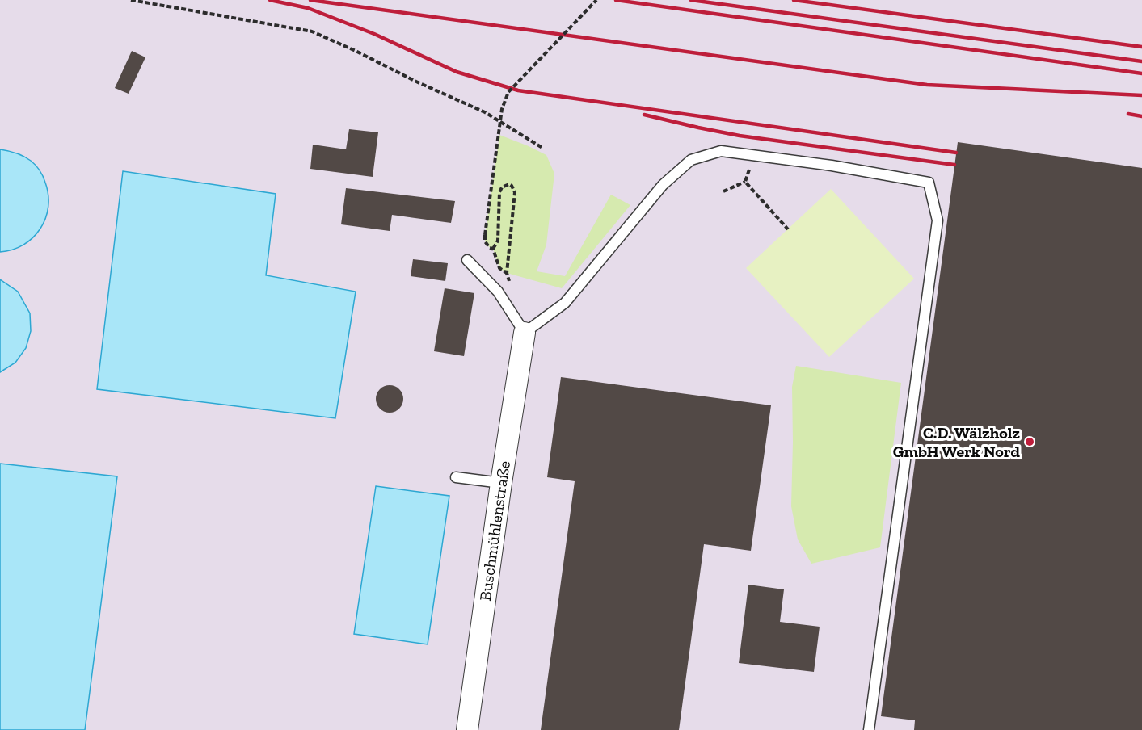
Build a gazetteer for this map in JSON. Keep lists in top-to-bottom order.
{
  "streets": {
    "street": ["Buschmühlenstraße"]
  },
  "places": ["C.D. Wälzholz GmbH Werk Nord"]
}
